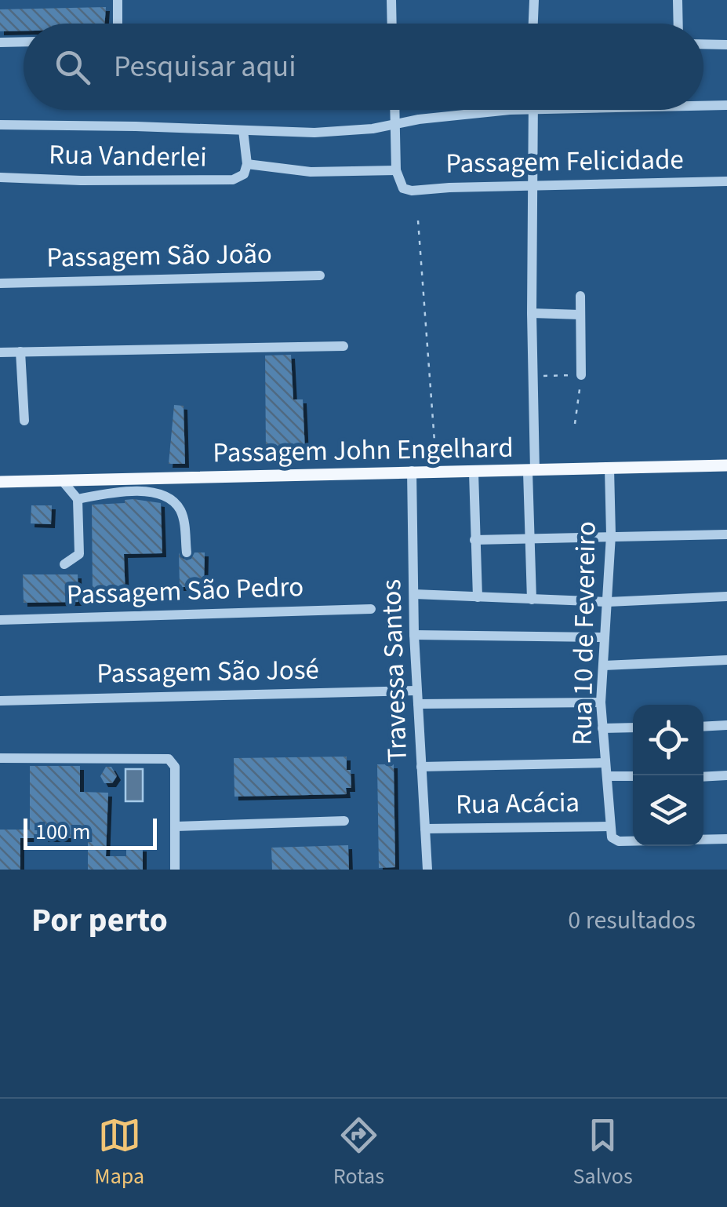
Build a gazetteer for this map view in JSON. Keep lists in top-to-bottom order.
{
  "streets": {
    "main road": ["Passagem John Engelhard"],
    "street": [
      "Rua Vanderlei",
      "Passagem Felicidade",
      "Passagem São João",
      "Passagem São Pedro",
      "Rua 10 de Fevereiro",
      "Travessa Santos",
      "Passagem São José",
      "Rua Acácia"
    ]
  },
  "crossings": [
    ["Rua Vanderlei", "Passagem Felicidade"],
    ["Passagem John Engelhard", "Rua 10 de Fevereiro"],
    ["Passagem John Engelhard", "Travessa Santos"],
    ["Rua 10 de Fevereiro", "Rua Acácia"],
    ["Travessa Santos", "Passagem São José"],
    ["Travessa Santos", "Rua Acácia"]
  ],
  "scale_bar": "100 m",
  "page": {
    "search": "Pesquisar aqui",
    "scale": "100 m",
    "heading": ["Por perto", "0 resultados"],
    "nav": ["Mapa", "Rotas", "Salvos"]
  }
}
